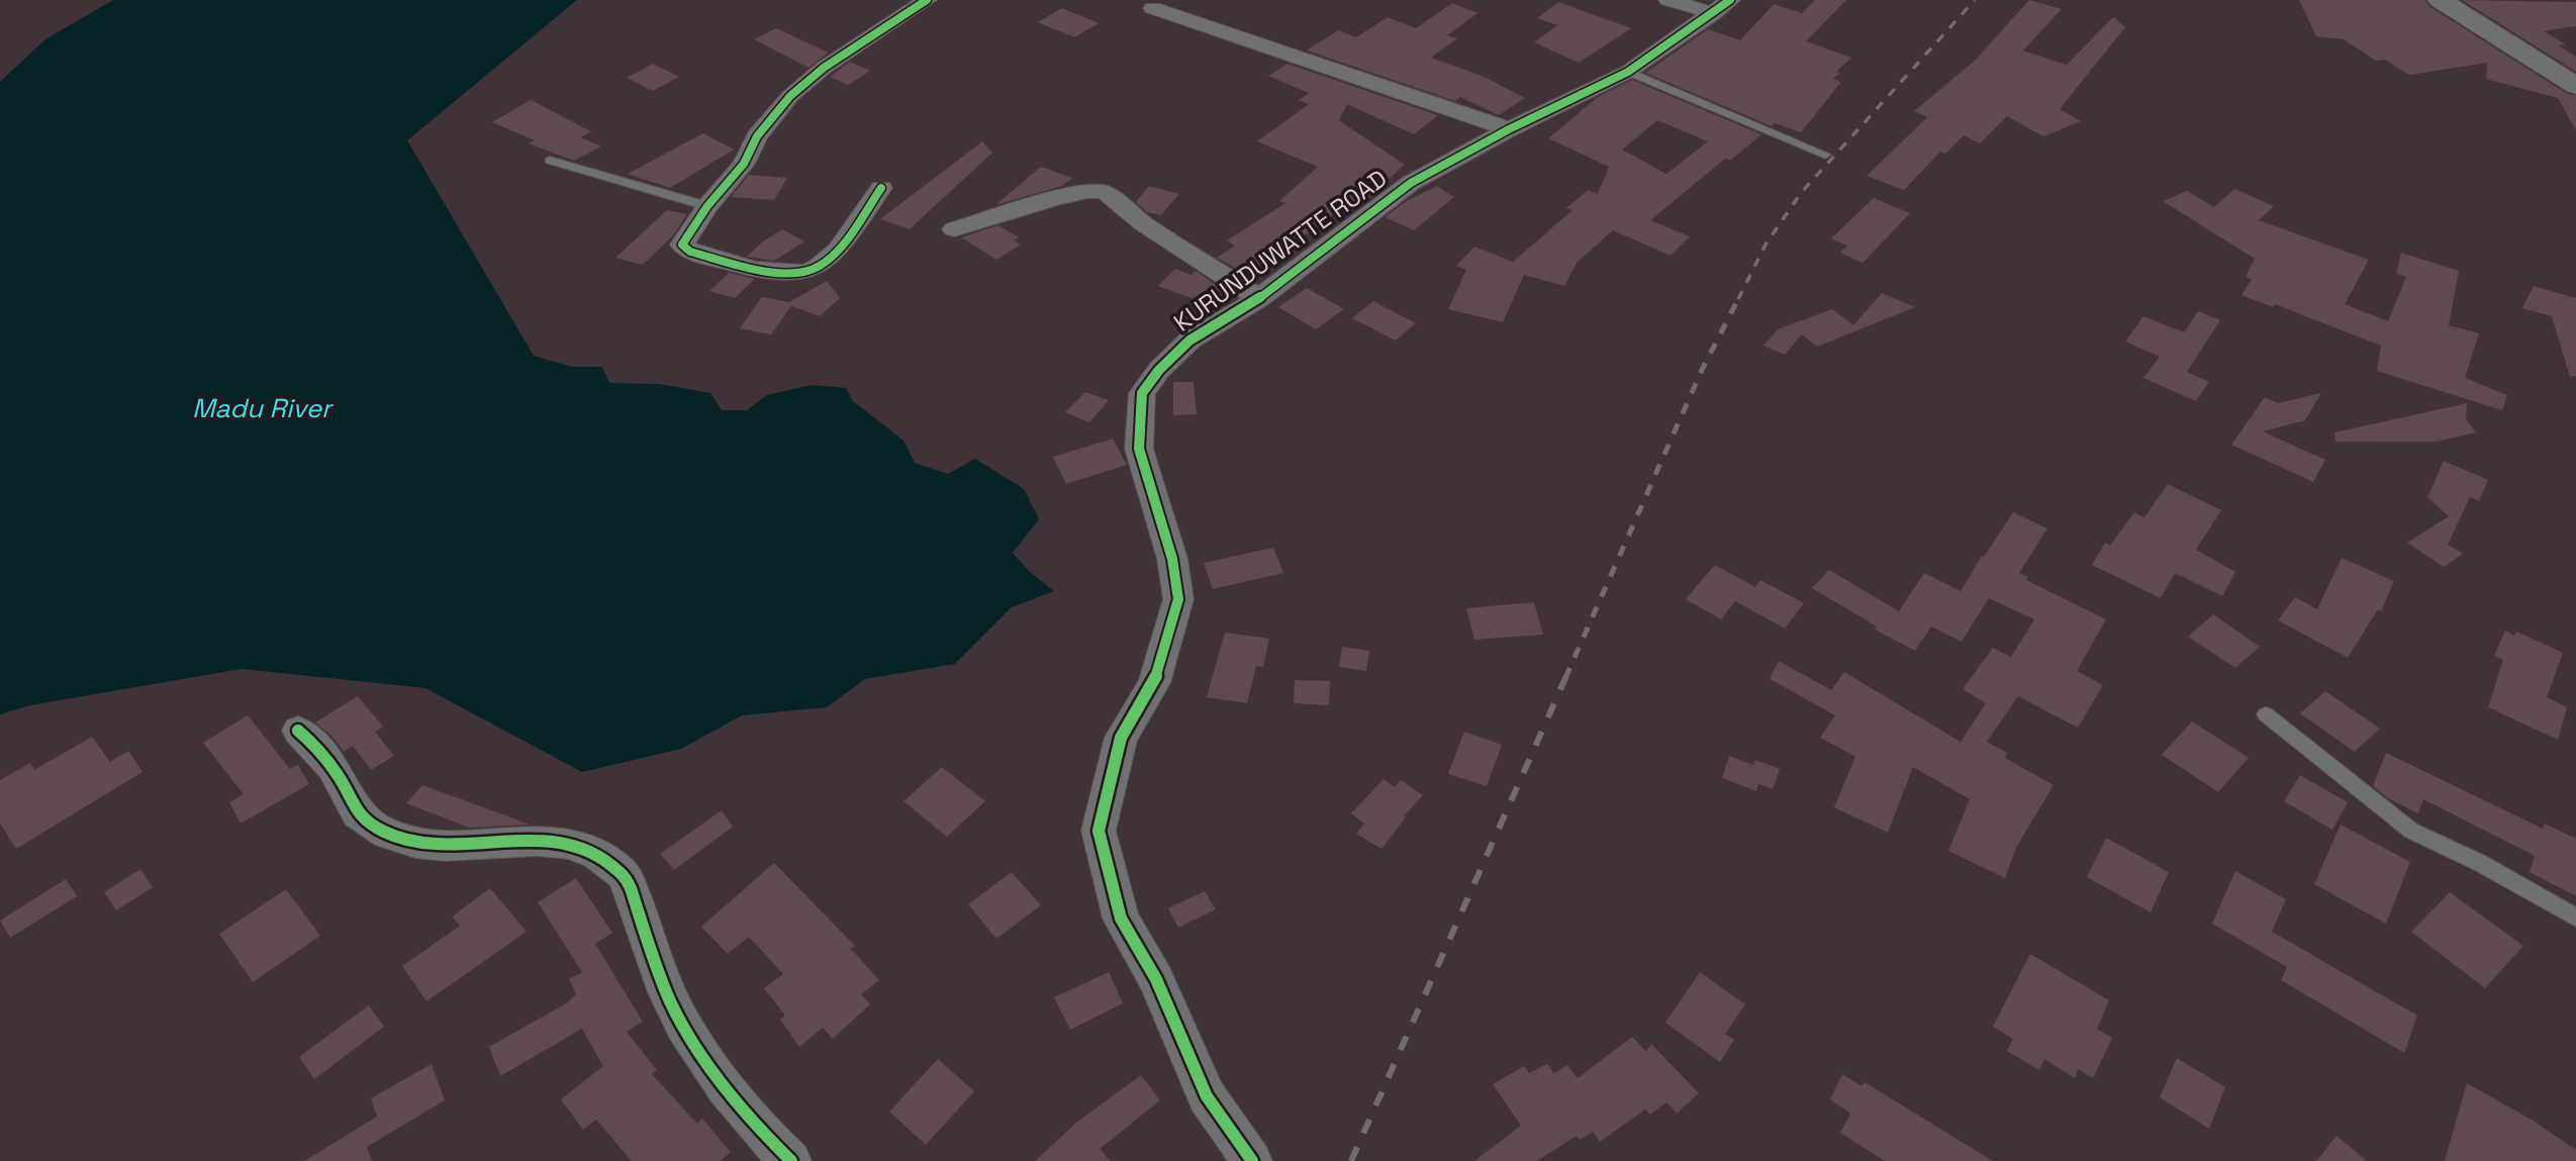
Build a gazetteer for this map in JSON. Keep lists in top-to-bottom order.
{
  "streets": {
    "street": ["KURUNDUWATTE ROAD"]
  },
  "water": ["Madu River"]
}
